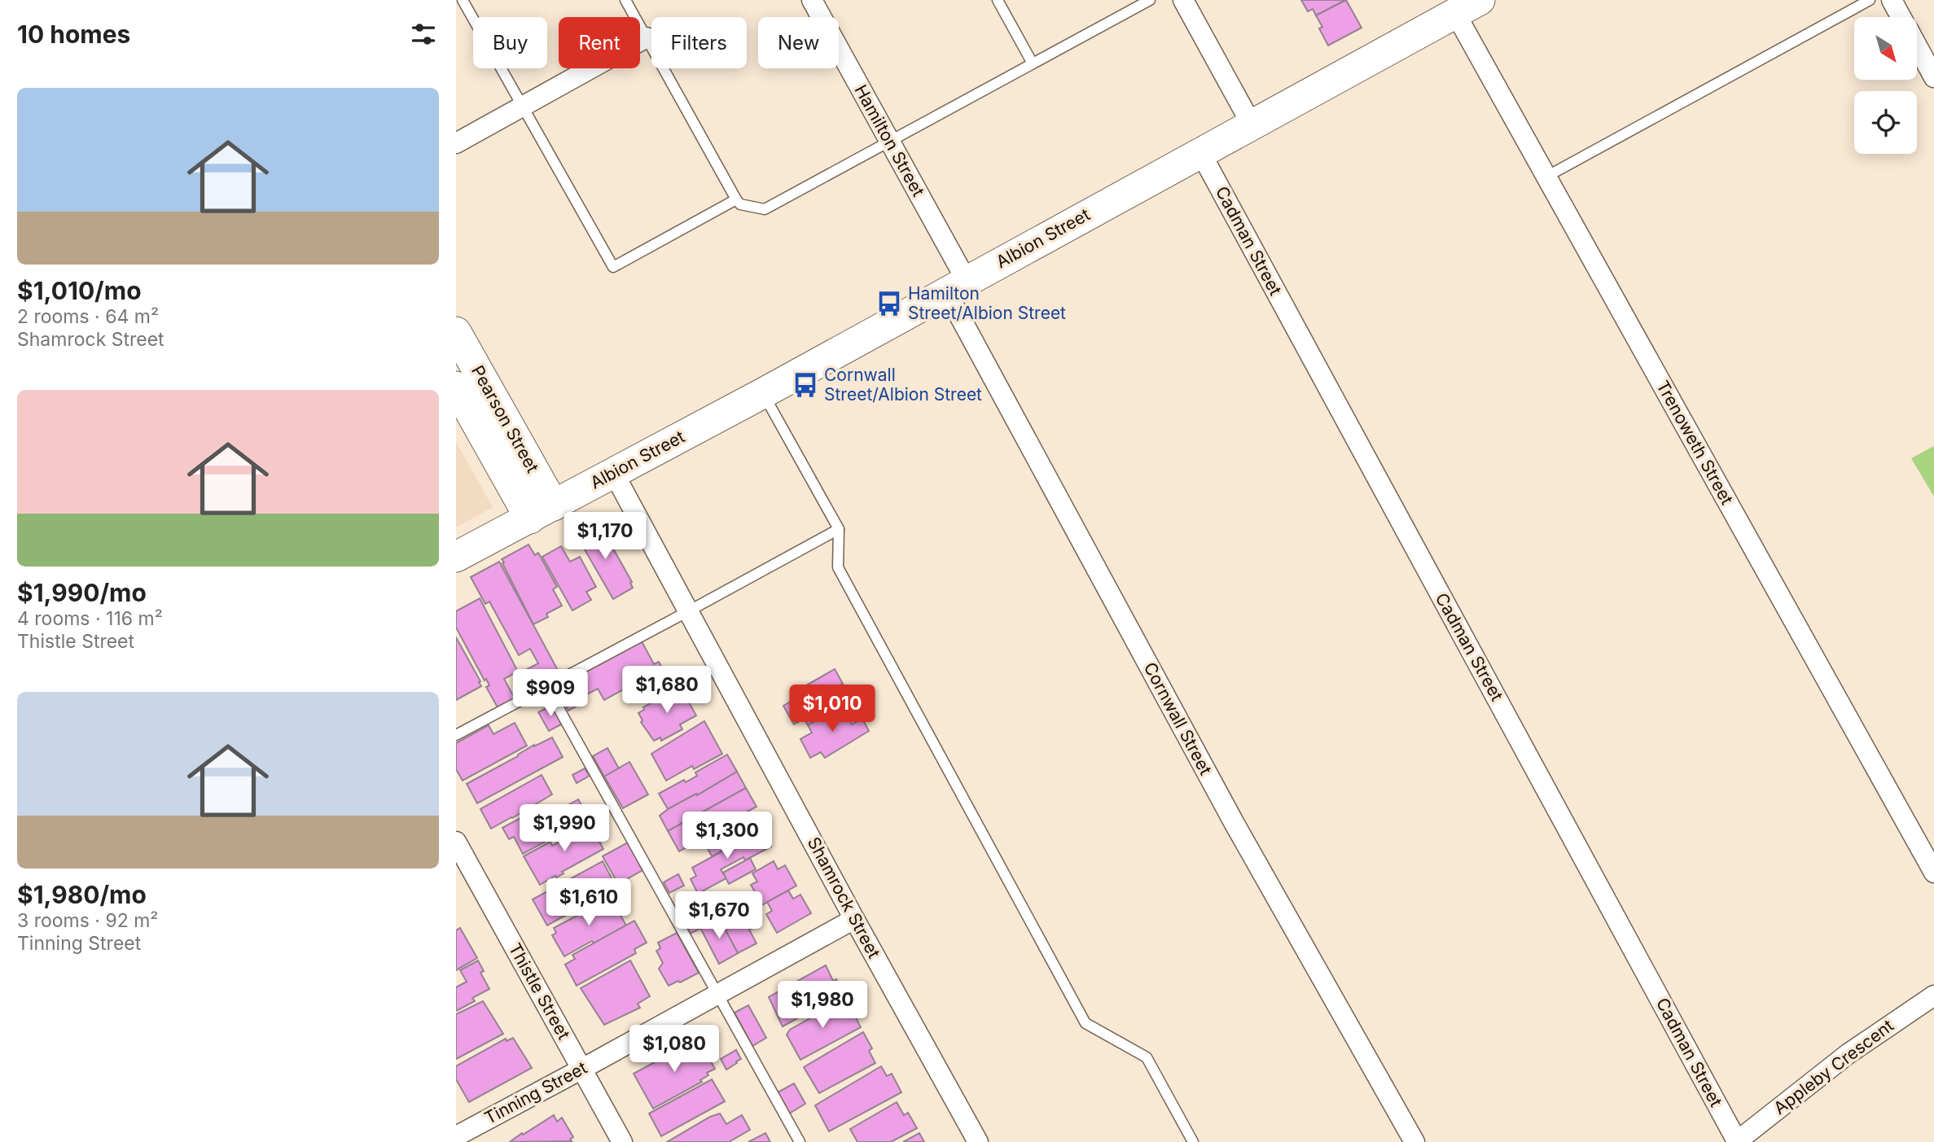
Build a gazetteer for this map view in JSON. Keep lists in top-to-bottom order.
{
  "streets": {
    "street": [
      "Hamilton Street",
      "Albion Street",
      "Cadman Street",
      "Pearson Street",
      "Trenoweth Street",
      "Cornwall Street",
      "Shamrock Street",
      "Thistle Street",
      "Appleby Crescent",
      "Tinning Street"
    ]
  },
  "crossings": [
    ["Hamilton Street", "Albion Street"],
    ["Hamilton Street", "Cornwall Street"],
    ["Albion Street", "Cadman Street"],
    ["Albion Street", "Pearson Street"],
    ["Albion Street", "Trenoweth Street"],
    ["Albion Street", "Cornwall Street"],
    ["Albion Street", "Shamrock Street"],
    ["Cadman Street", "Appleby Crescent"],
    ["Shamrock Street", "Tinning Street"],
    ["Thistle Street", "Tinning Street"]
  ],
  "places": {
    "bus stop": ["Hamilton Street/Albion Street", "Cornwall Street/Albion Street"]
  },
  "north": "bottom right",
  "page": {
    "heading": "10 homes",
    "chip": [
      "Buy",
      "Rent",
      "Filters",
      "New"
    ],
    "list": [
      {
        "name": "$1,010/mo",
        "note": "2 rooms · 64 m² · Shamrock Street"
      },
      {
        "name": "$1,990/mo",
        "note": "4 rooms · 116 m² · Thistle Street"
      },
      {
        "name": "$1,980/mo",
        "note": "3 rooms · 92 m² · Tinning Street"
      }
    ],
    "price": [
      "$1,170",
      "$1,680",
      "$909",
      "$1,010",
      "$1,990",
      "$1,300",
      "$1,610",
      "$1,670",
      "$1,980",
      "$1,080"
    ]
  }
}
